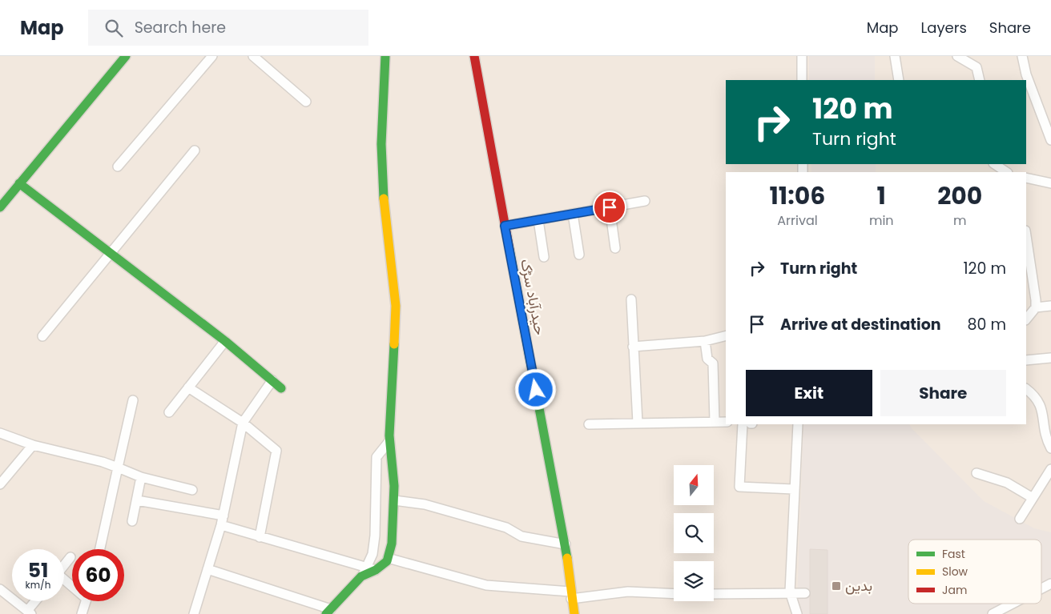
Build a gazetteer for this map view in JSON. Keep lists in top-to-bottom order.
{
  "streets": {
    "main road": ["حیدرآباد سڑک"]
  },
  "places": {
    "transit": ["بدين"]
  },
  "legend": ["Fast", "Slow", "Jam"],
  "north": "top",
  "page": {
    "header": "Map",
    "search": "Search here",
    "nav": ["Map", "Layers", "Share"],
    "turn": ["120 m", "Turn right"],
    "eta": [
      "11:06",
      "Arrival",
      "1",
      "min",
      "200",
      "m"
    ],
    "list": [
      {
        "name": "Turn right",
        "value": "120 m"
      },
      {
        "name": "Arrive at destination",
        "value": "80 m"
      }
    ],
    "buttons": ["Exit", "Share"],
    "speed": "51 km/h",
    "limit": "60"
  }
}
